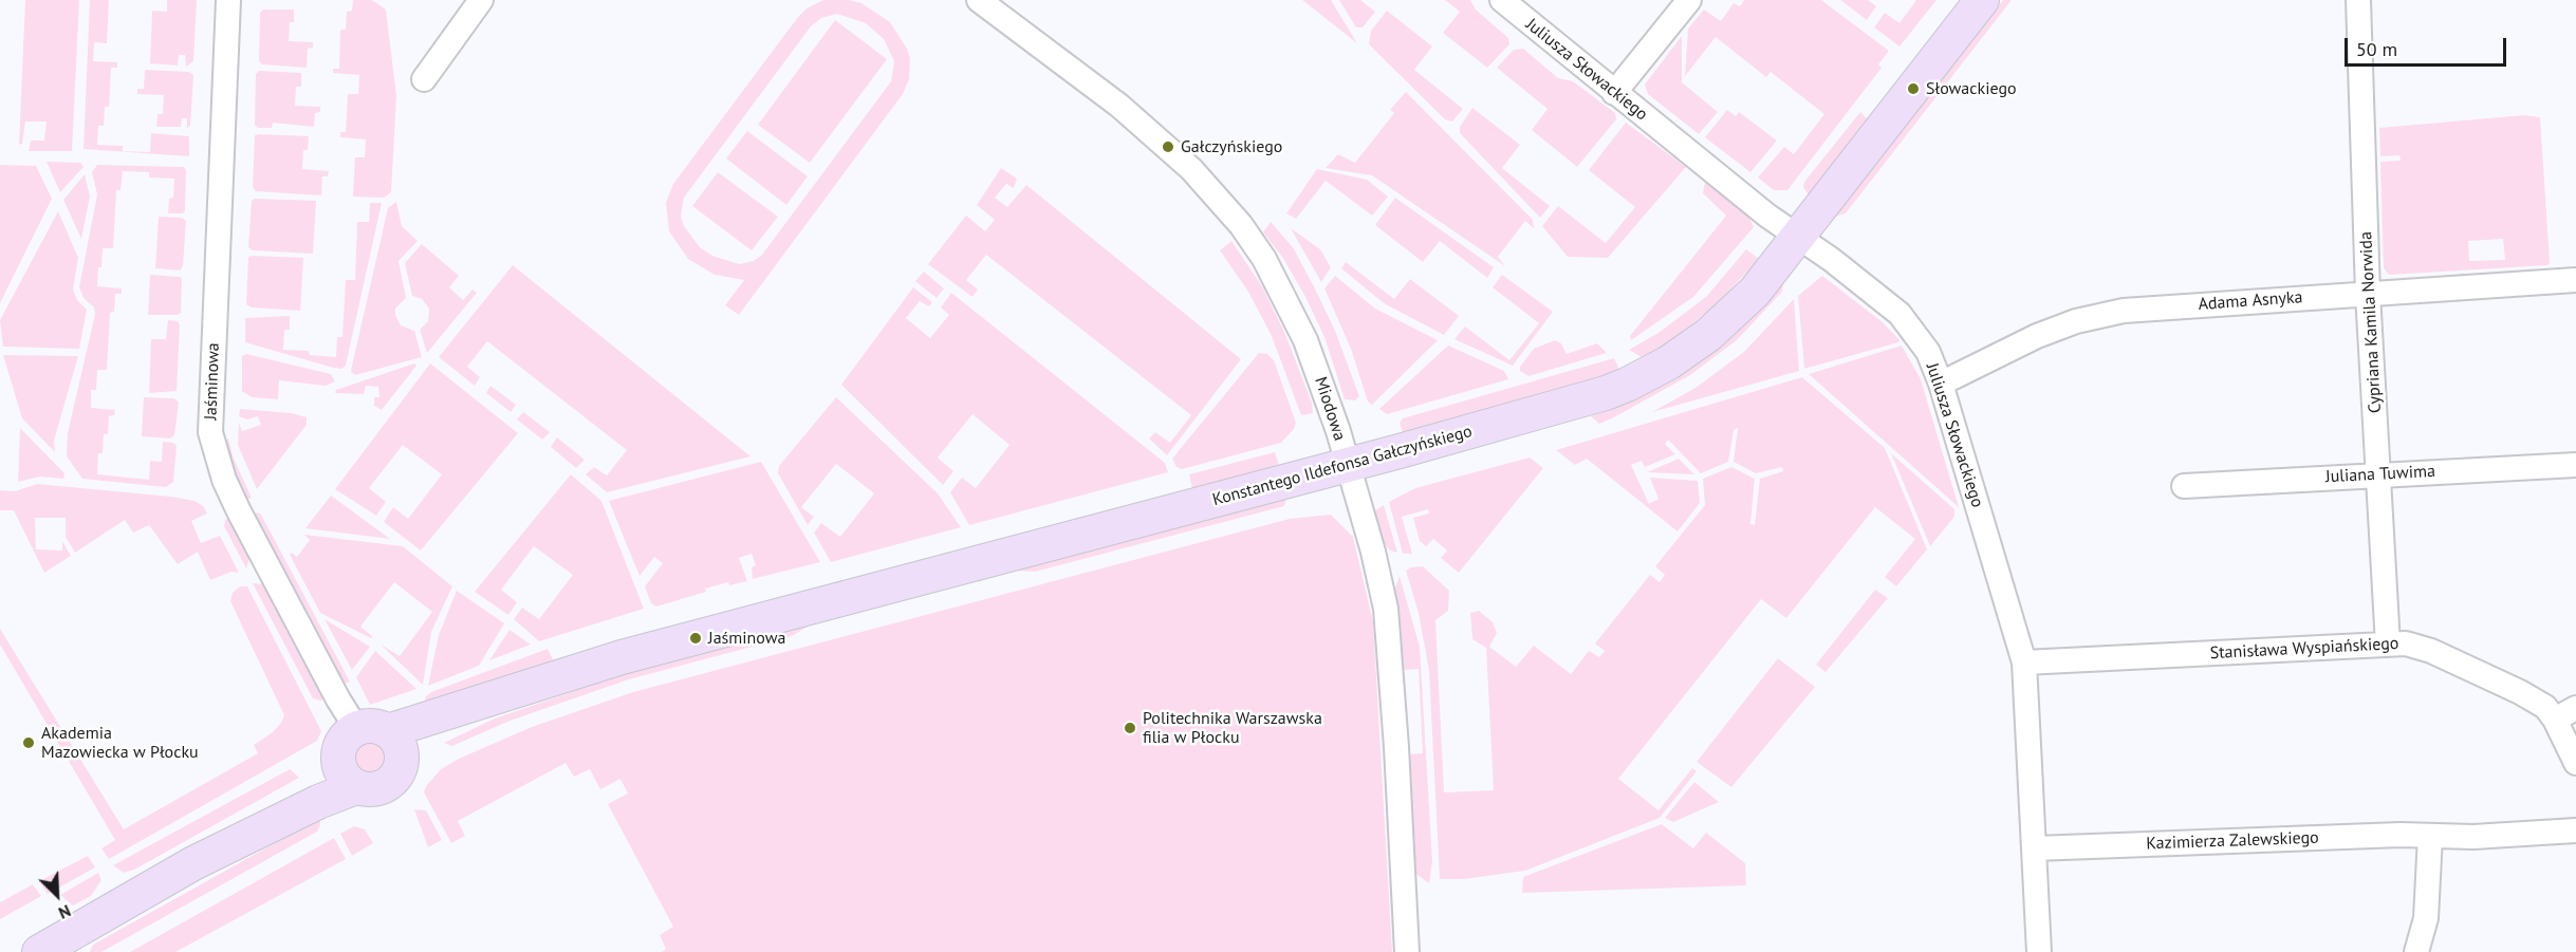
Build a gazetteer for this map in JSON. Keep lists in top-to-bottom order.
{
  "streets": {
    "street": [
      "Juliusza Słowackiego",
      "Adama Asnyka",
      "Cypriana Kamila Norwida",
      "Jaśminowa",
      "Miodowa",
      "Konstantego Ildefonsa Gałczyńskiego",
      "Juliana Tuwima",
      "Stanisława Wyspiańskiego",
      "Kazimierza Zalewskiego"
    ]
  },
  "crossings": [
    ["Juliusza Słowackiego", "Adama Asnyka"],
    ["Juliusza Słowackiego", "Konstantego Ildefonsa Gałczyńskiego"],
    ["Juliusza Słowackiego", "Stanisława Wyspiańskiego"],
    ["Juliusza Słowackiego", "Kazimierza Zalewskiego"],
    ["Adama Asnyka", "Cypriana Kamila Norwida"],
    ["Cypriana Kamila Norwida", "Juliana Tuwima"],
    ["Cypriana Kamila Norwida", "Stanisława Wyspiańskiego"],
    ["Jaśminowa", "Konstantego Ildefonsa Gałczyńskiego"],
    ["Miodowa", "Konstantego Ildefonsa Gałczyńskiego"]
  ],
  "places": [
    "Słowackiego",
    "Gałczyńskiego",
    "Jaśminowa",
    "Politechnika Warszawska filia w Płocku",
    "Akademia Mazowiecka w Płocku"
  ],
  "scale_bar": "50 m",
  "north": "bottom right"
}
